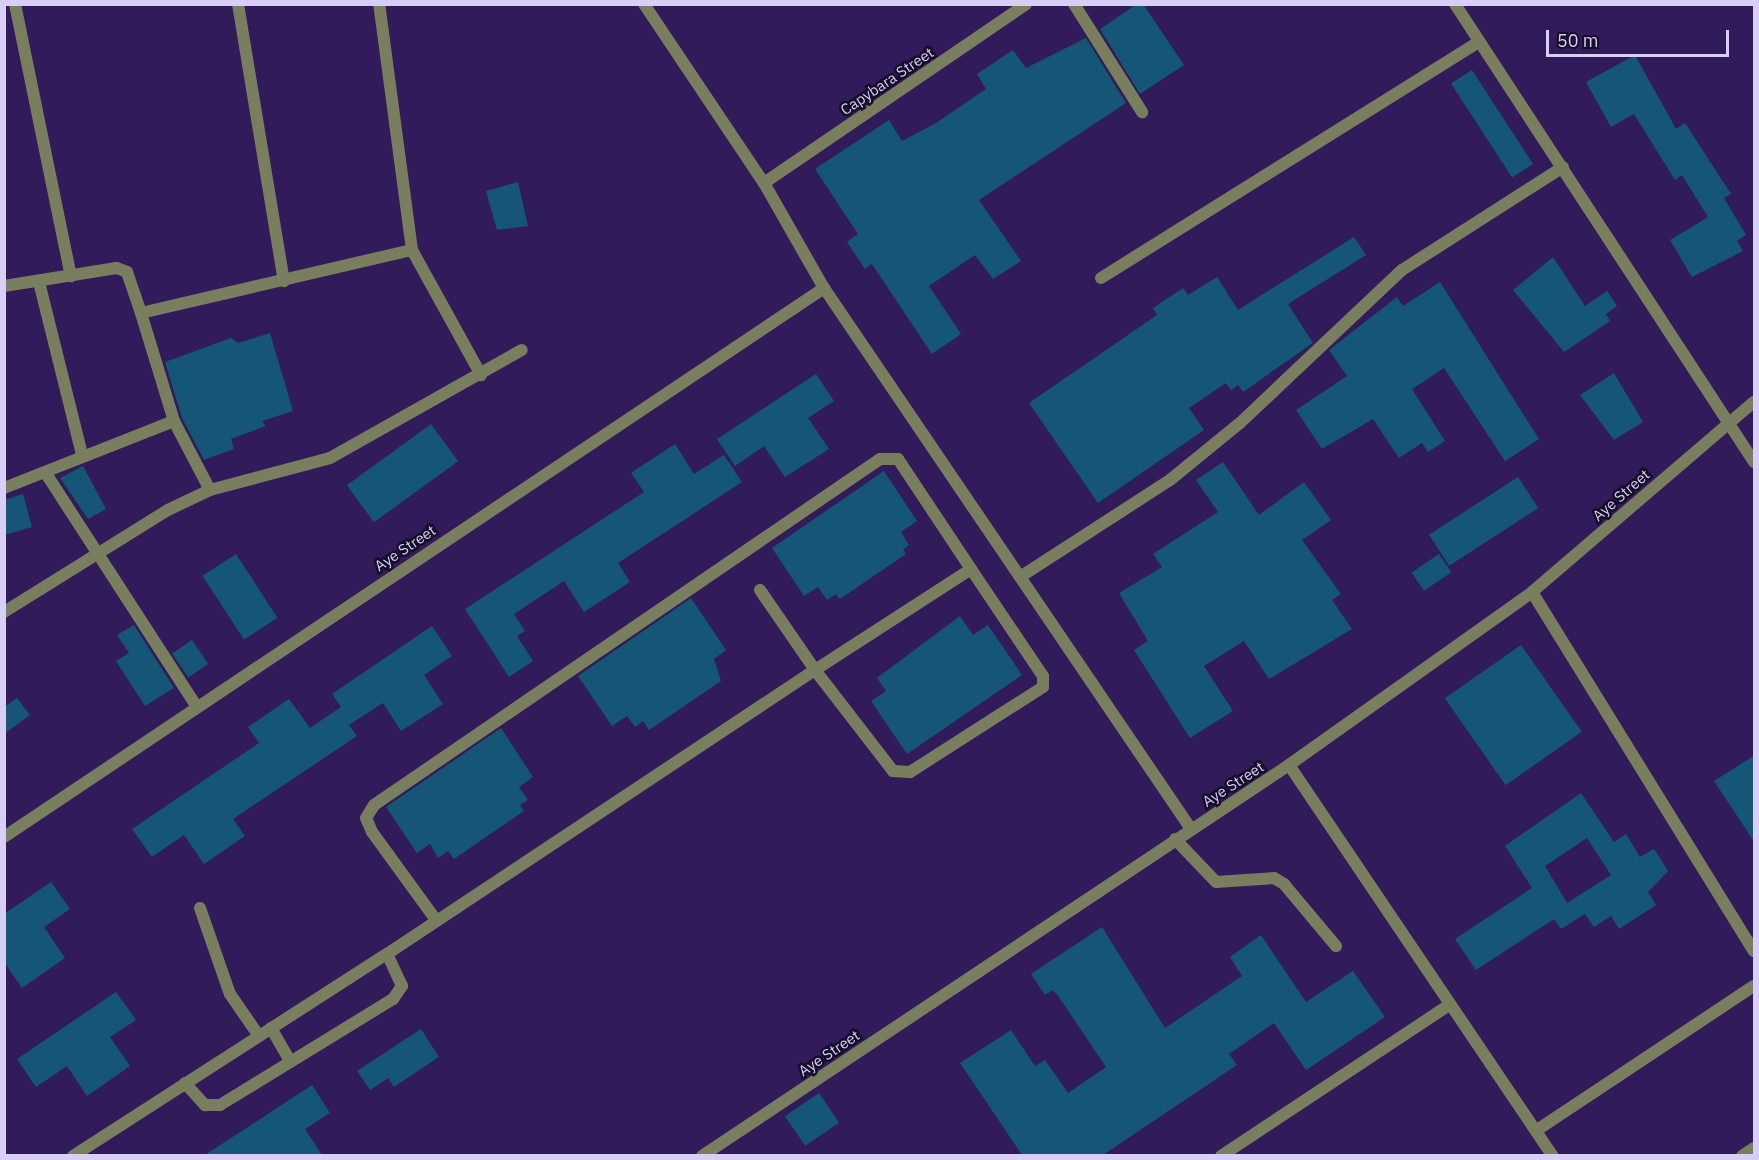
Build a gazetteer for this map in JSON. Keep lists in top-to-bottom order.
{
  "streets": {
    "street": ["Capybara Street", "Aye Street"]
  },
  "scale_bar": "50 m"
}
